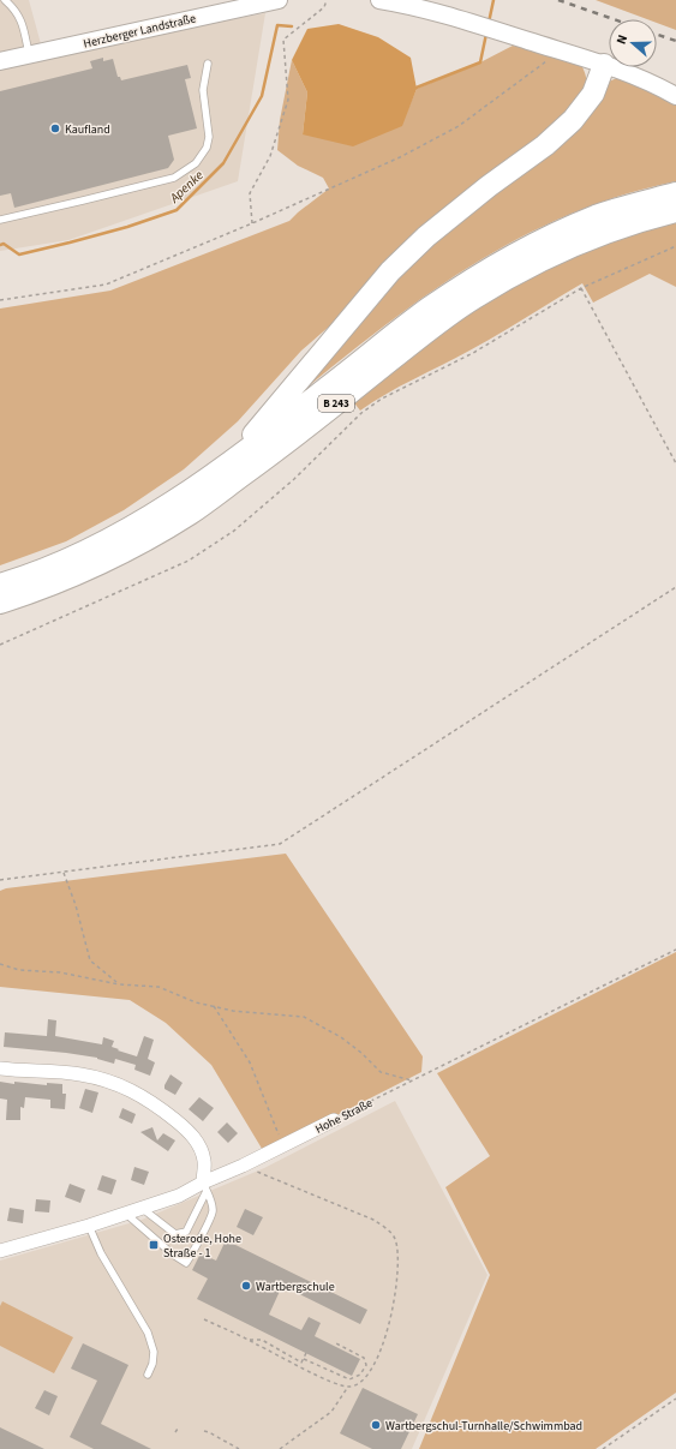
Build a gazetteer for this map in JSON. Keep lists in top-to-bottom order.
{
  "streets": {
    "highway": ["B 243"],
    "street": ["Herzberger Landstraße", "Hohe Straße"]
  },
  "water": ["Apenke"],
  "places": {
    "other": ["Kaufland", "Wartbergschule", "Wartbergschul-Turnhalle/Schwimmbad"],
    "transit": ["Osterode, Hohe Straße - 1"]
  },
  "north": "left"
}
